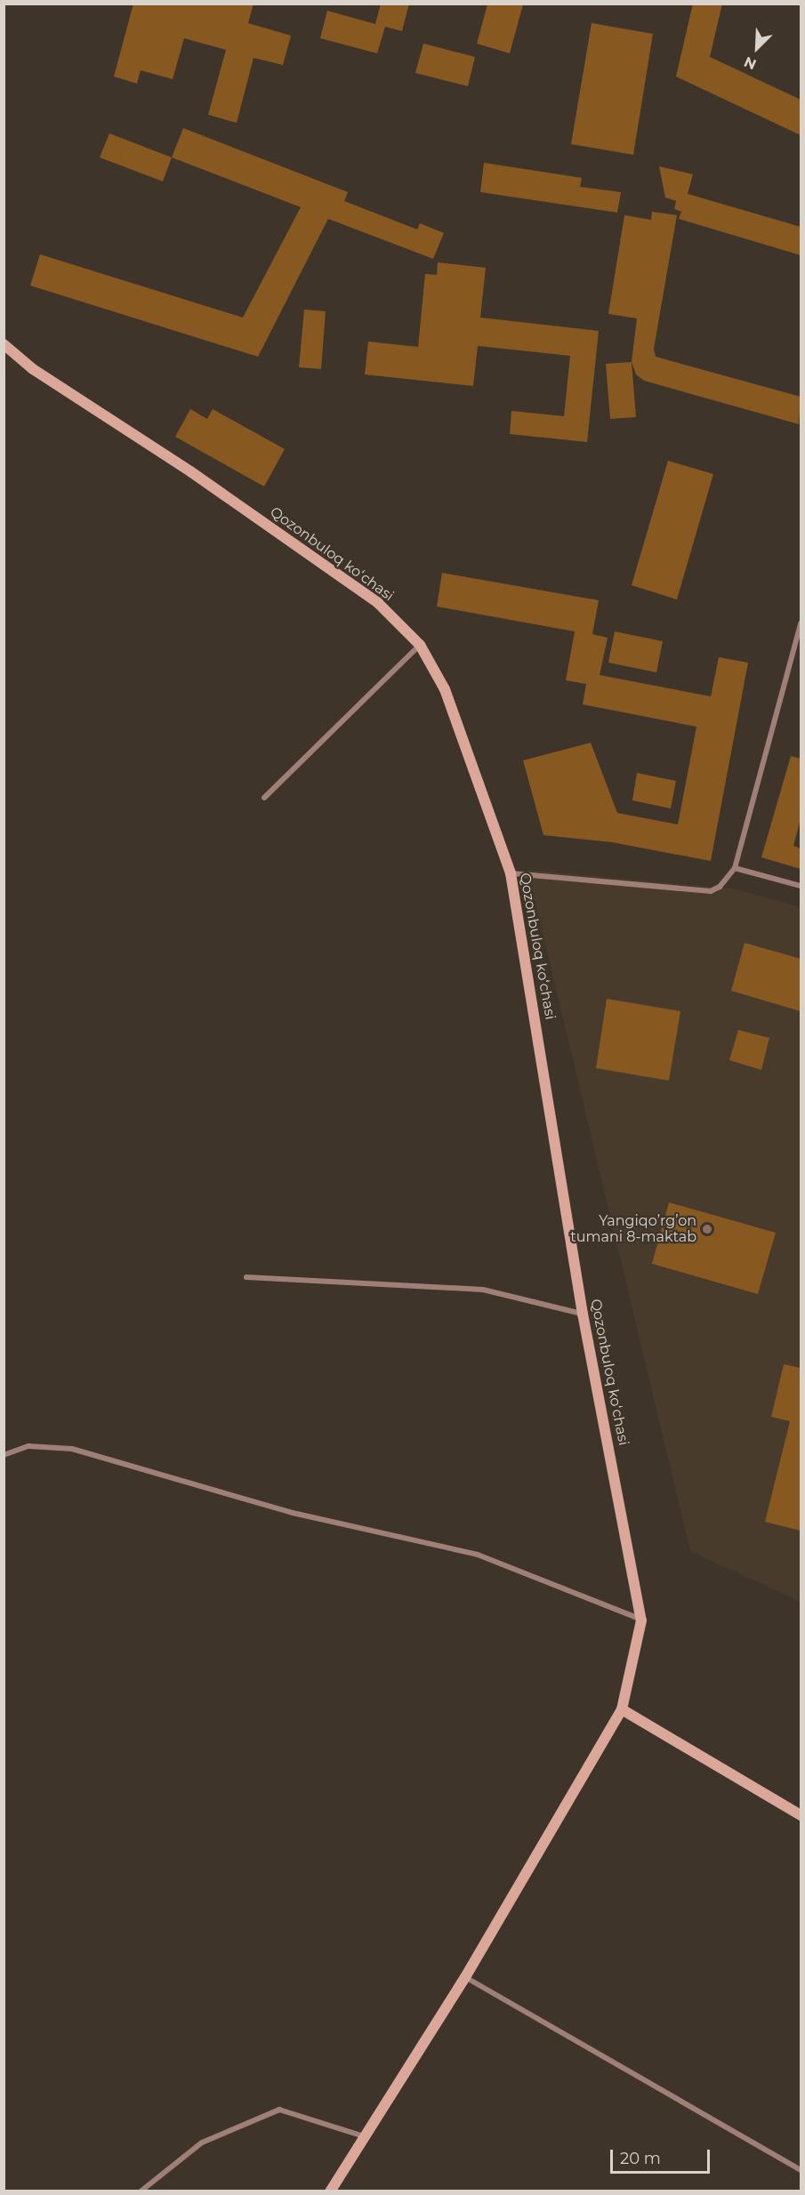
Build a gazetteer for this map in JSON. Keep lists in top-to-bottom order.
{
  "streets": {
    "main road": ["Qozonbuloq koʻchasi"]
  },
  "places": ["Yangiqo’rg’on tumani 8-maktab"],
  "scale_bar": "20 m",
  "north": "bottom left"
}
